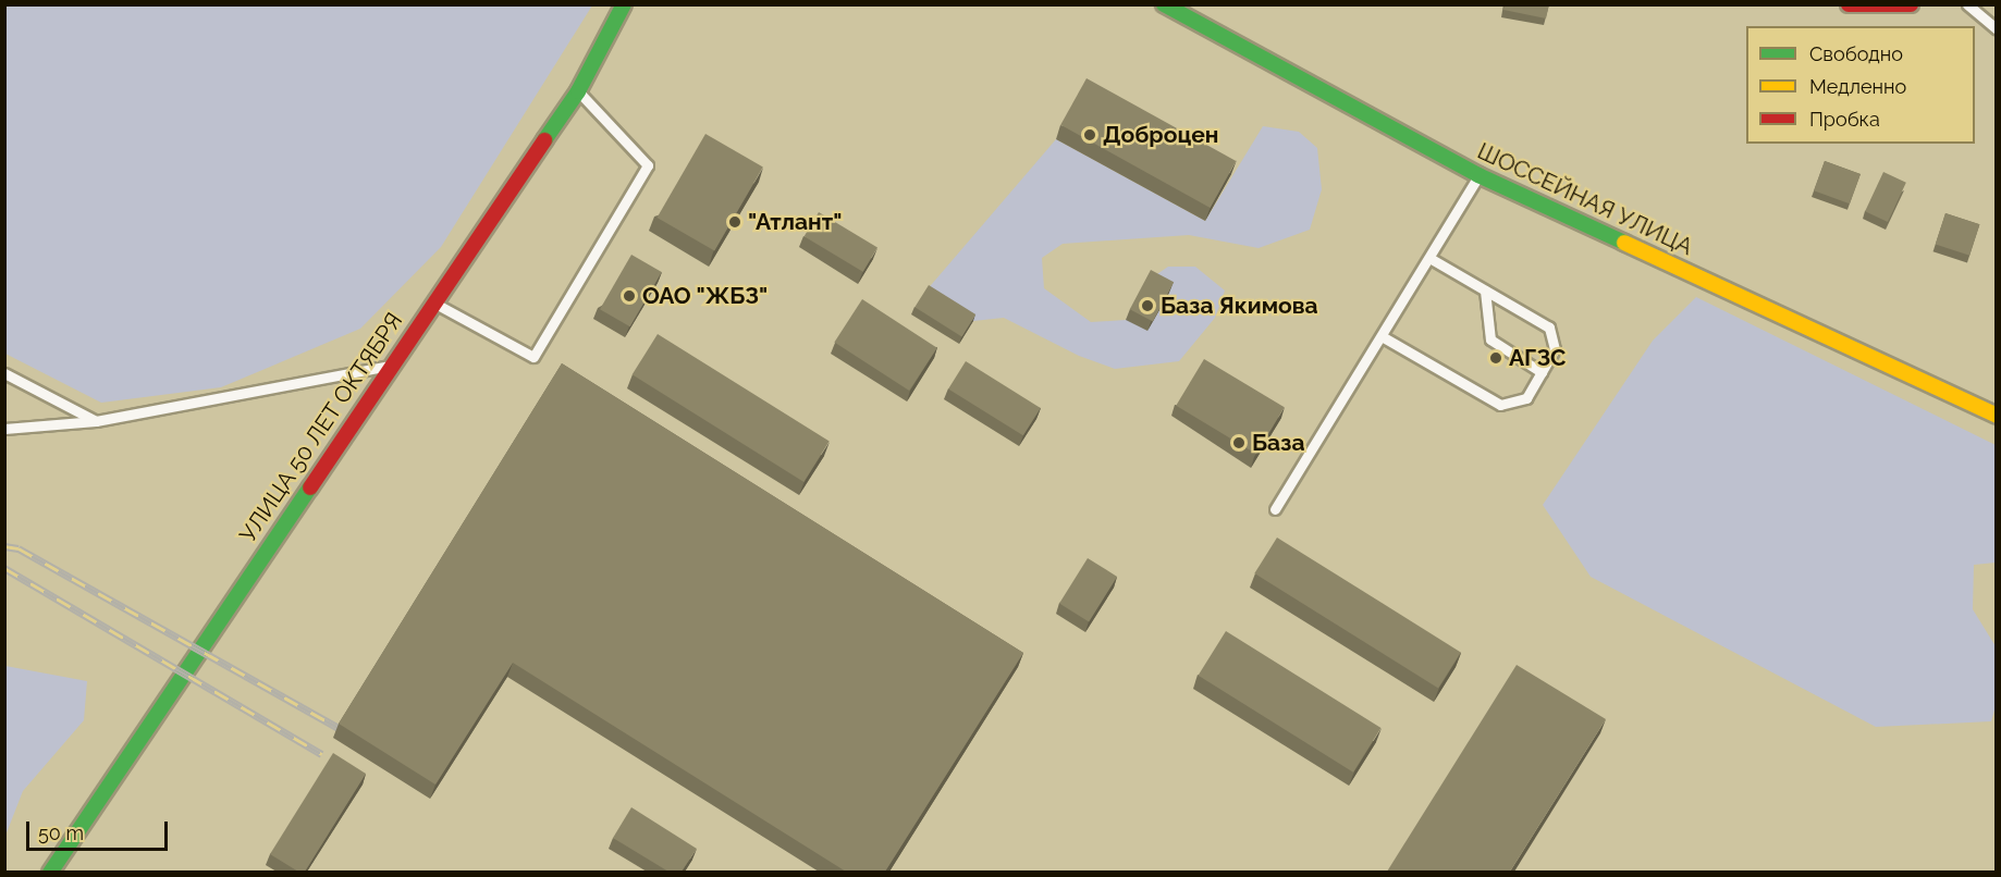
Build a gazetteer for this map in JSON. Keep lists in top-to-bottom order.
{
  "streets": {
    "main road": ["ШОССЕЙНАЯ УЛИЦА", "УЛИЦА 50 ЛЕТ ОКТЯБРЯ"]
  },
  "places": [
    "Доброцен",
    "\"Атлант\"",
    "ОАО \"ЖБЗ\"",
    "База Якимова",
    "АГЗС",
    "База"
  ],
  "legend": ["Свободно", "Медленно", "Пробка"],
  "scale_bar": "50 m"
}
